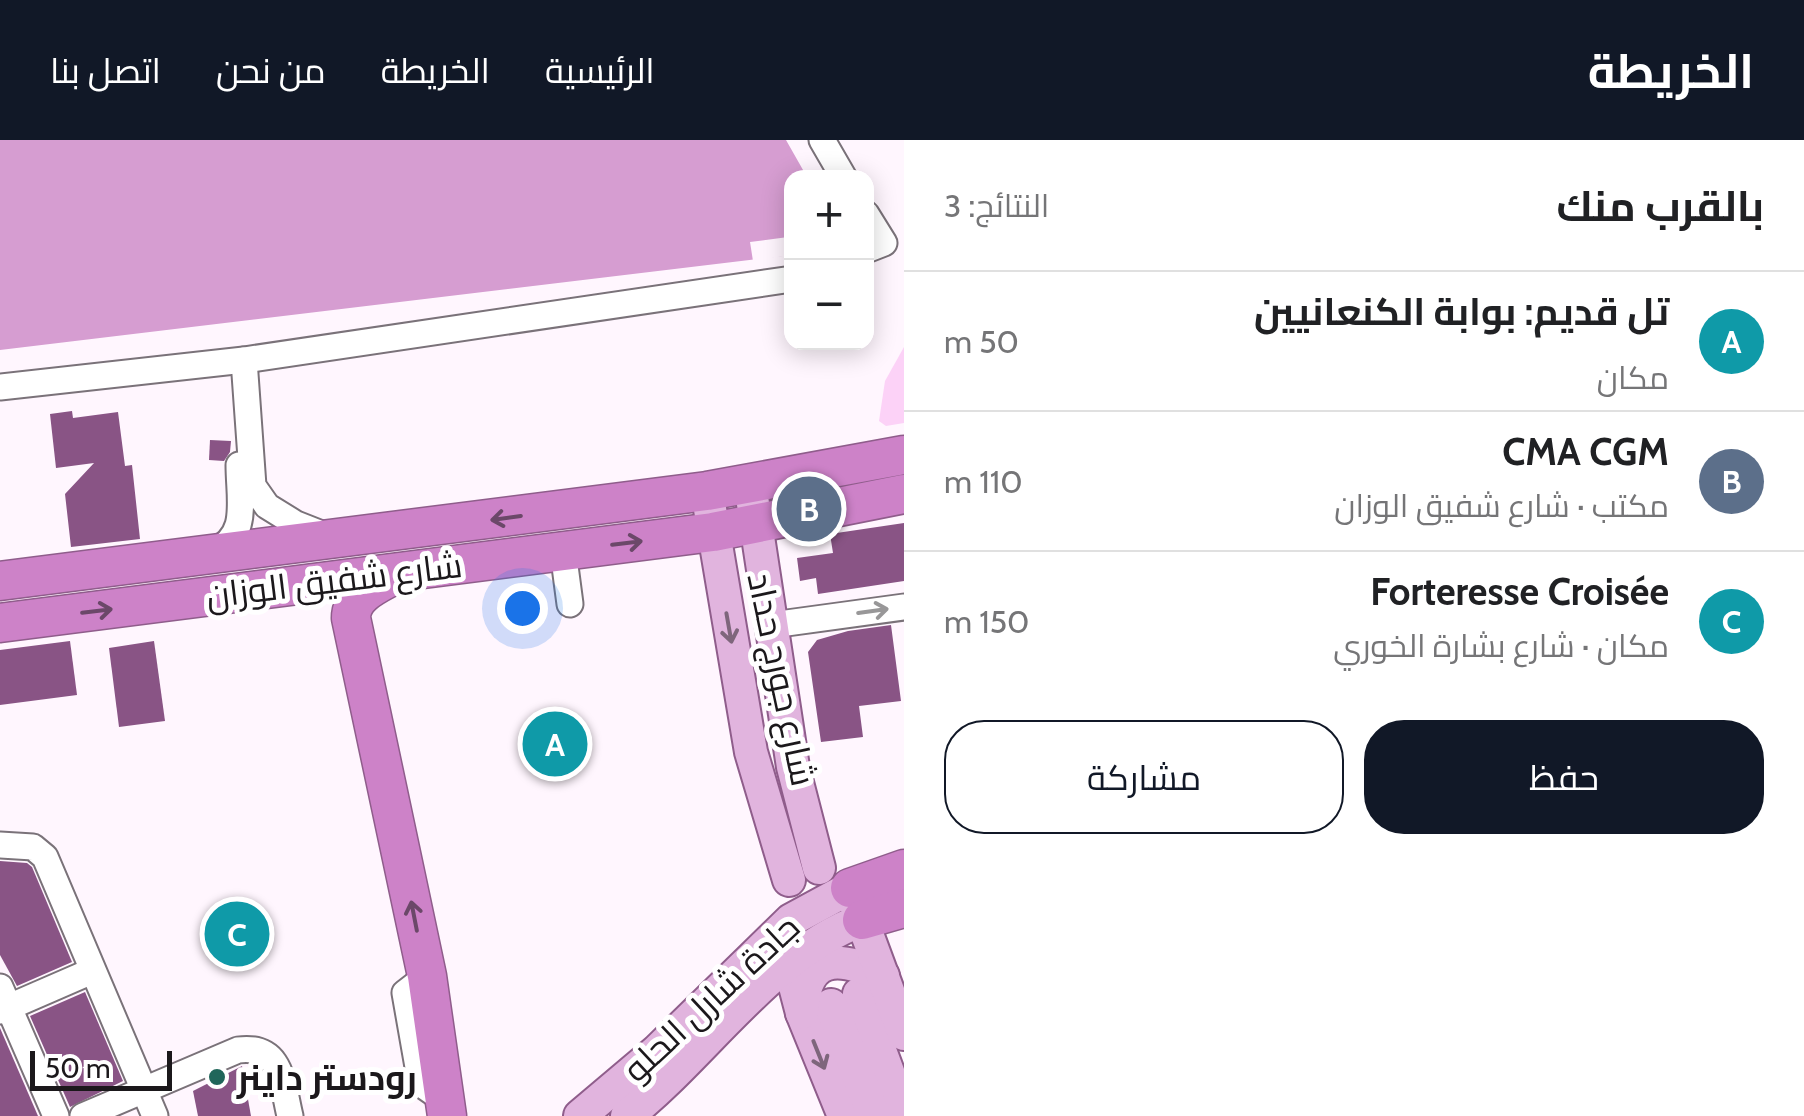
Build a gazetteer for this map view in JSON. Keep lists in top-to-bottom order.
{
  "streets": {
    "highway": ["شارع شفيق الوزان", "جادة شارل الحلو"],
    "main road": ["شارع جورج حداد"]
  },
  "crossings": [
    ["شارع شفيق الوزان", "شارع جورج حداد"],
    ["شارع جورج حداد", "جادة شارل الحلو"]
  ],
  "places": ["رودستر داينر"],
  "scale_bar": "50 m",
  "page": {
    "header": "الخريطة",
    "nav": [
      "الرئيسية",
      "الخريطة",
      "من نحن",
      "اتصل بنا"
    ],
    "heading": ["بالقرب منك", "النتائج: 3"],
    "map_buttons": ["+", "−"],
    "list": [
      {
        "mark": "A",
        "name": "تل قديم: بوابة الكنعانيين",
        "note": "مكان",
        "value": "50 m"
      },
      {
        "mark": "B",
        "name": "CMA CGM",
        "note": "مكتب · شارع شفيق الوزان",
        "value": "110 m"
      },
      {
        "mark": "C",
        "name": "Forteresse Croisée",
        "note": "مكان · شارع بشارة الخوري",
        "value": "150 m"
      }
    ],
    "pins": ["B", "A", "C"],
    "buttons": ["حفظ", "مشاركة"],
    "scale": "50 m"
  }
}
